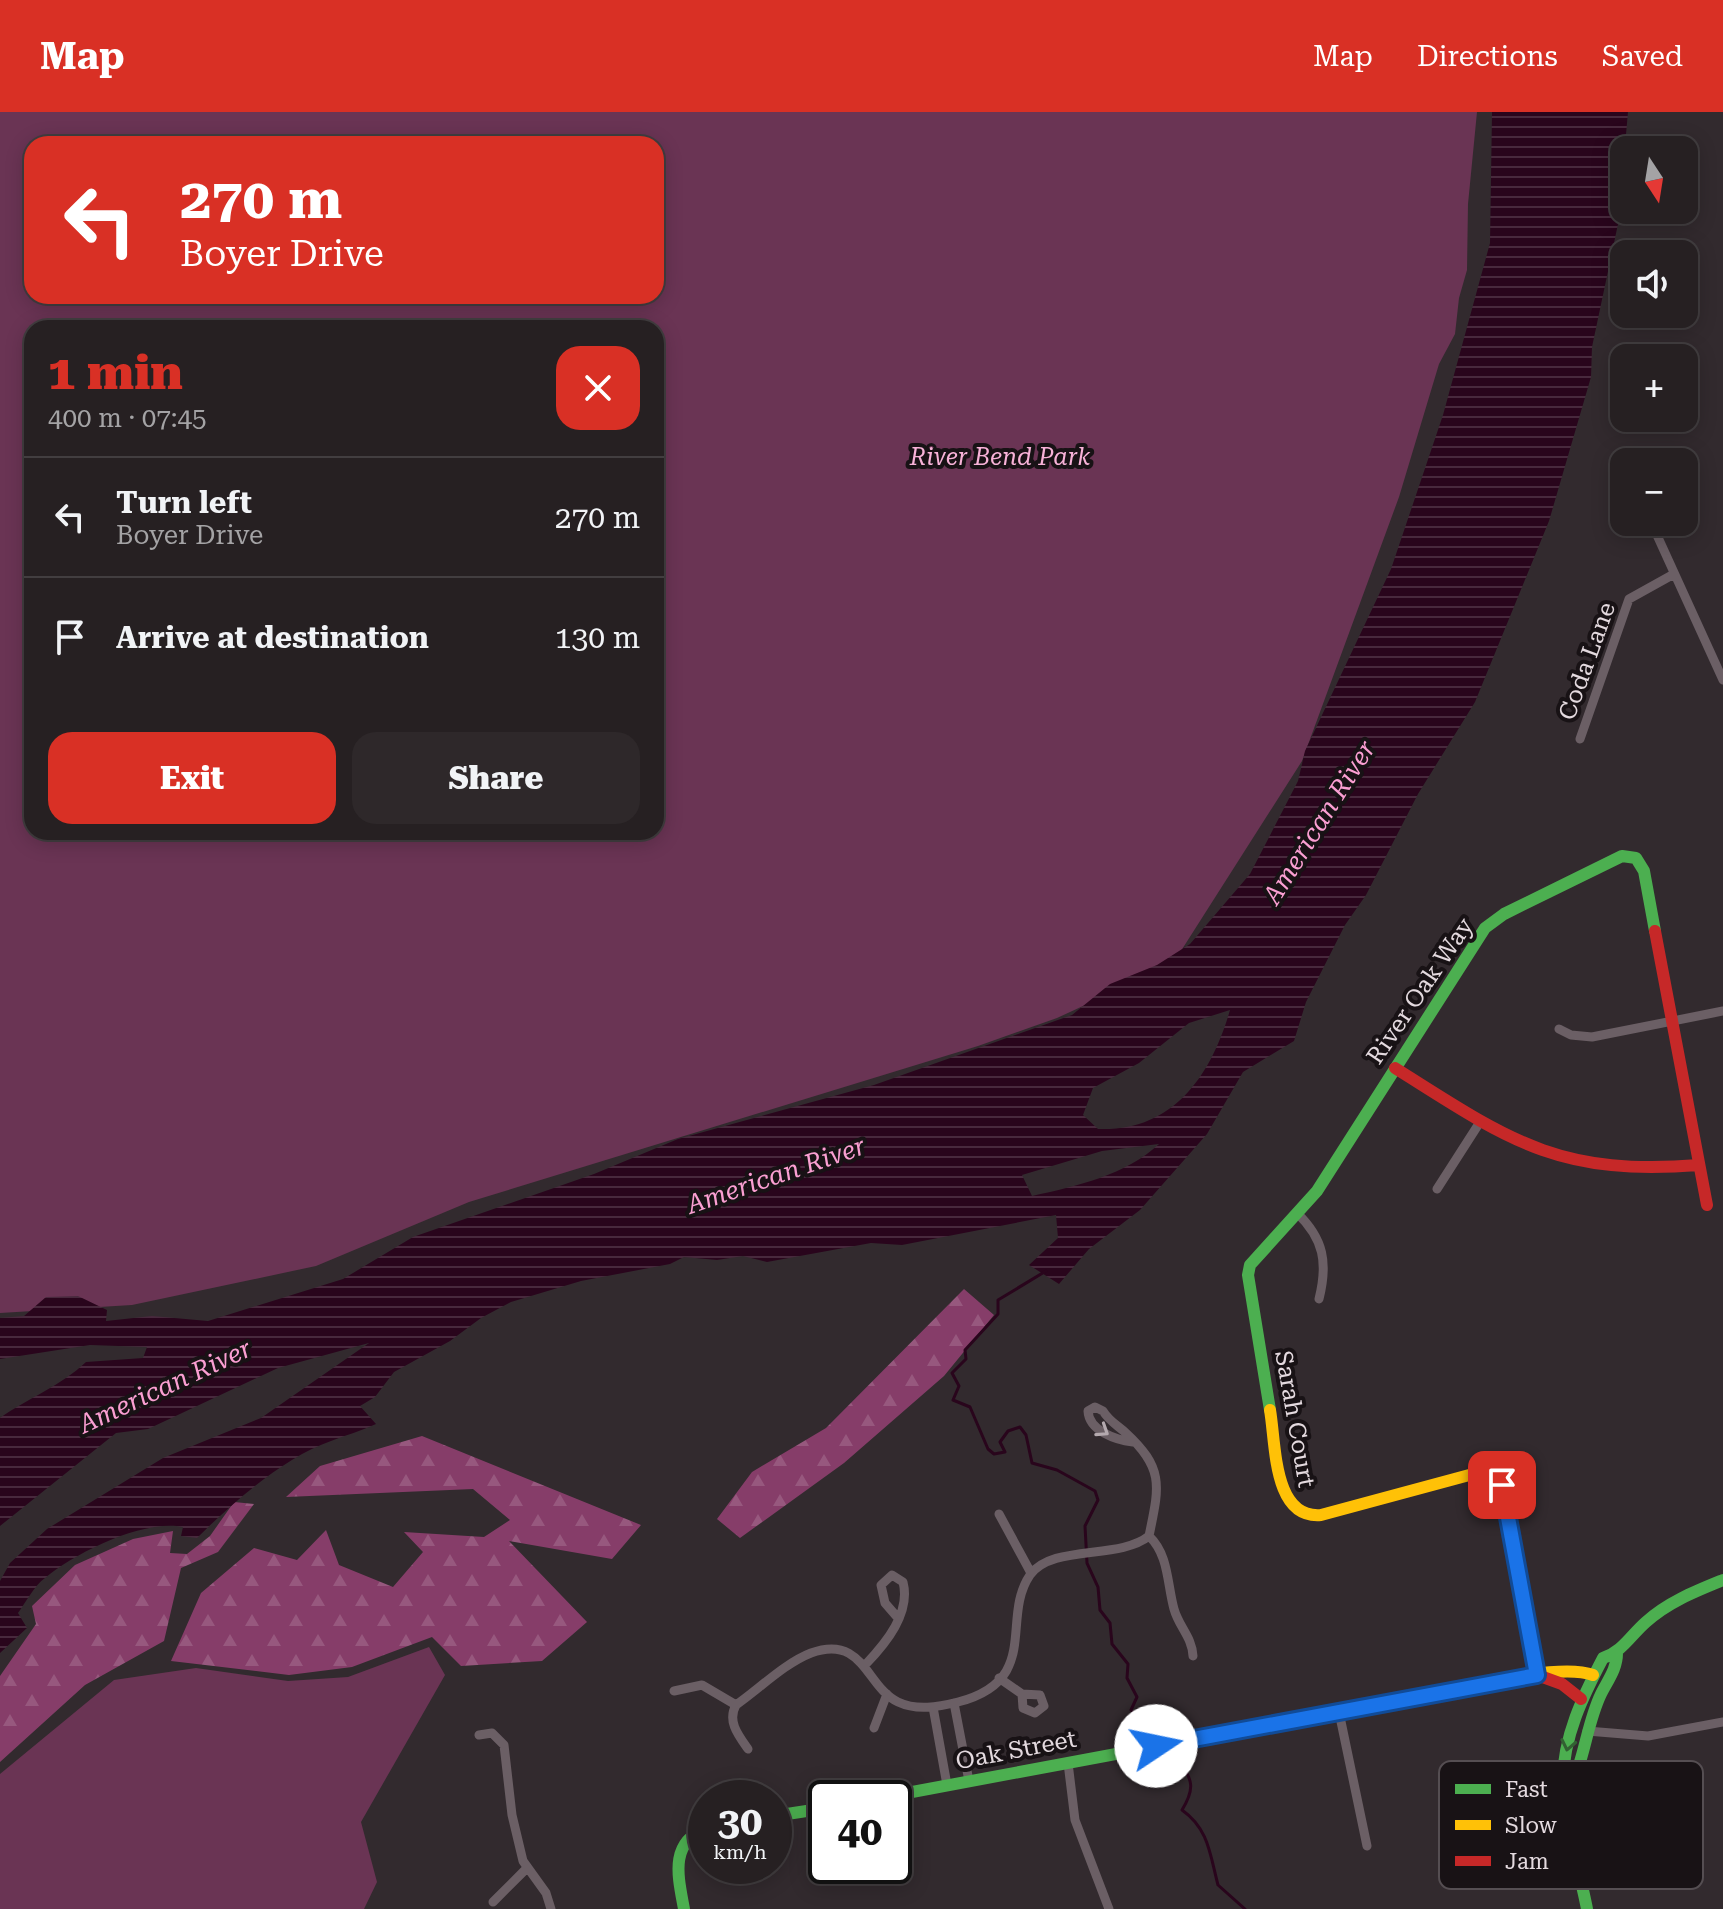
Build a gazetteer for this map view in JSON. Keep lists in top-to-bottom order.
{
  "streets": {
    "street": [
      "Coda Lane",
      "River Oak Way",
      "Sarah Court",
      "Oak Street"
    ]
  },
  "crossings": [
    ["River Oak Way", "Sarah Court"],
    ["Sarah Court", "Oak Street"]
  ],
  "water": ["American River"],
  "parks": ["River Bend Park"],
  "legend": ["Fast", "Slow", "Jam"],
  "north": "bottom",
  "page": {
    "header": "Map",
    "nav": ["Map", "Directions", "Saved"],
    "map_buttons": ["+", "−"],
    "turn": ["270 m", "Boyer Drive"],
    "heading": ["1 min", "400 m · 07:45"],
    "list": [
      {
        "name": "Turn left",
        "note": "Boyer Drive",
        "value": "270 m"
      },
      {
        "name": "Arrive at destination",
        "value": "130 m"
      }
    ],
    "buttons": ["Exit", "Share"],
    "speed": "30 km/h",
    "limit": "40"
  }
}
